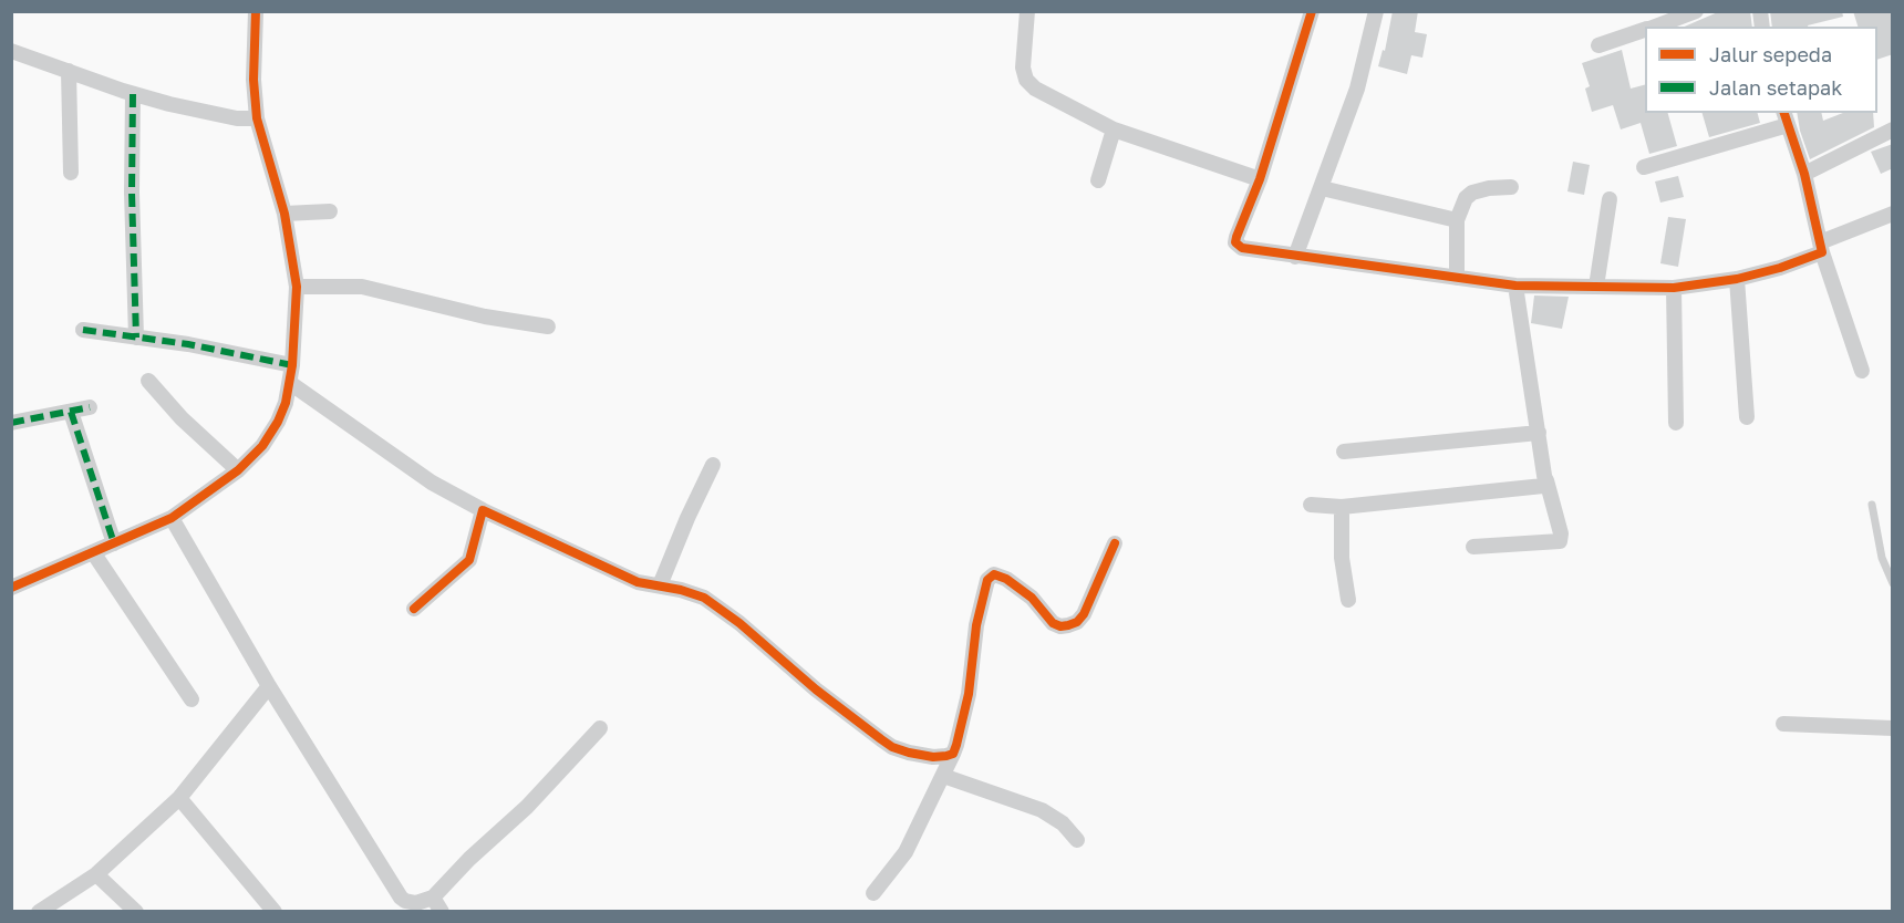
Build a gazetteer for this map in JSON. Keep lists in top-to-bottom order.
{
  "legend": ["Jalur sepeda", "Jalan setapak"]
}
